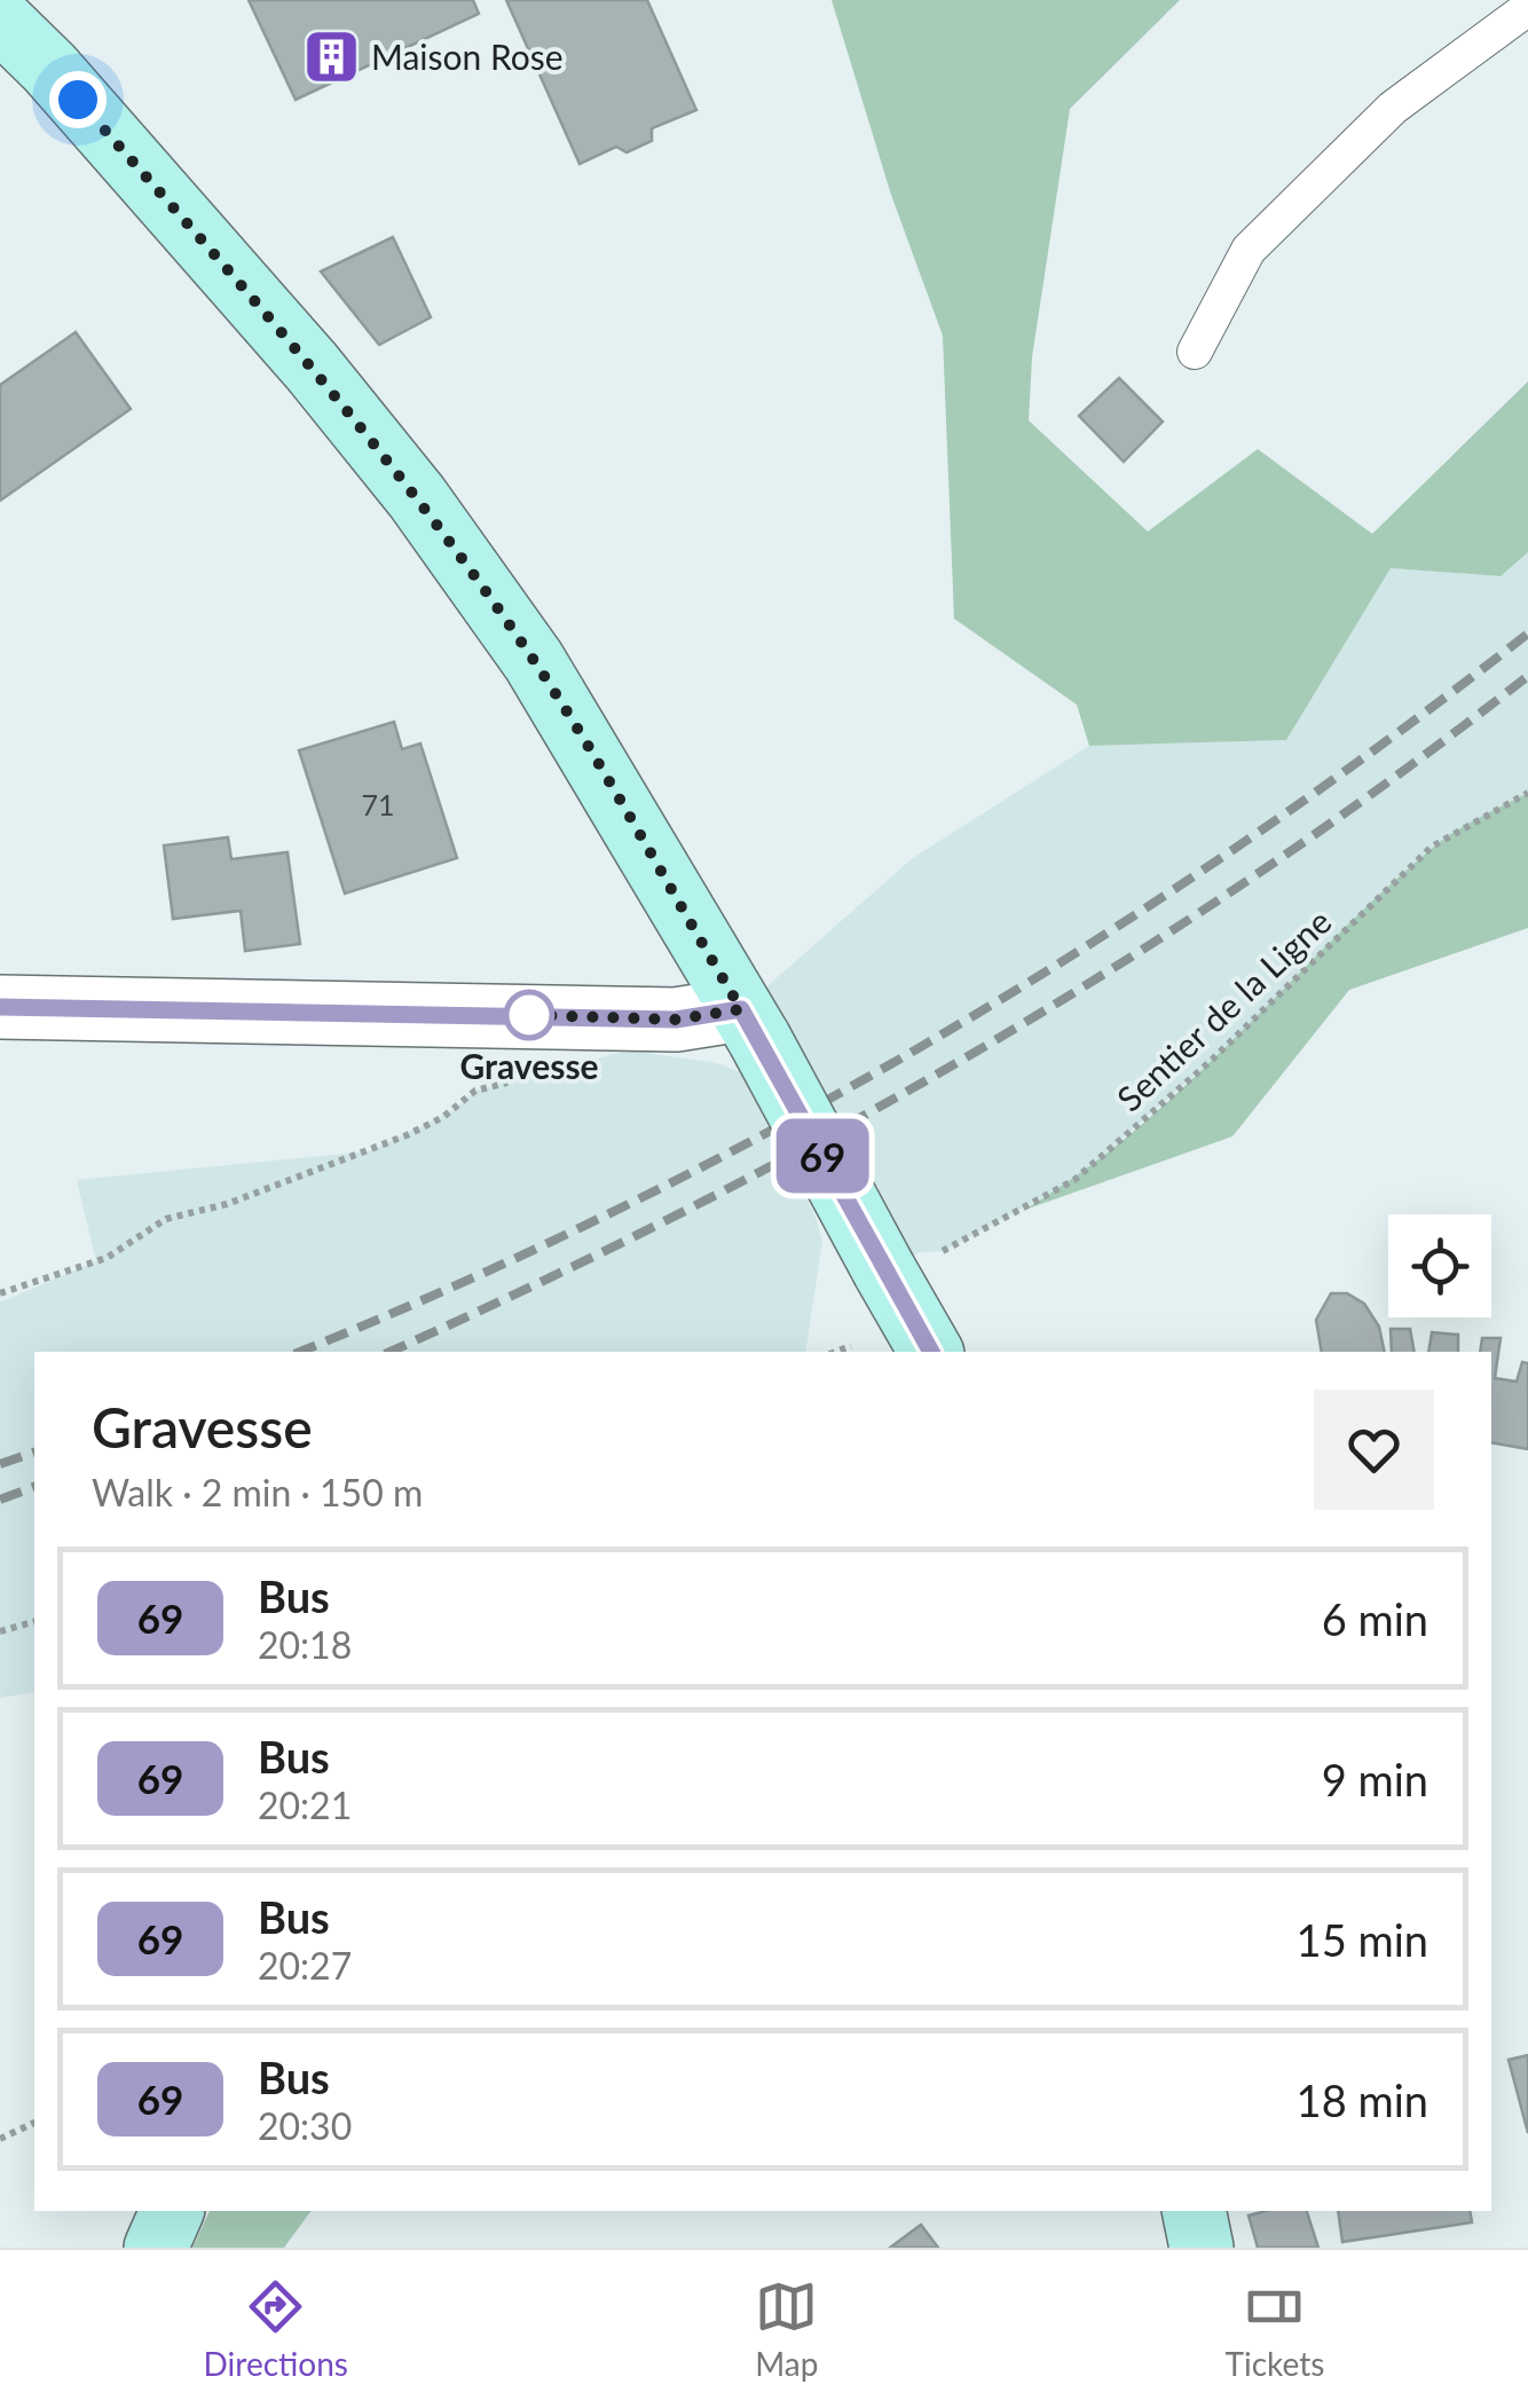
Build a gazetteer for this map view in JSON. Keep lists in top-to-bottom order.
{
  "streets": {
    "path": ["Sentier de la Ligne"]
  },
  "places": {
    "building": ["Maison Rose"],
    "other": ["Gravesse"]
  },
  "lines": ["bus line 69"],
  "house_numbers": ["71"],
  "page": {
    "on_map": "69",
    "heading": ["Gravesse", "Walk · 2 min · 150 m"],
    "list": [
      {
        "mark": "69",
        "name": "Bus",
        "note": "20:18",
        "value": "6 min"
      },
      {
        "mark": "69",
        "name": "Bus",
        "note": "20:21",
        "value": "9 min"
      },
      {
        "mark": "69",
        "name": "Bus",
        "note": "20:27",
        "value": "15 min"
      },
      {
        "mark": "69",
        "name": "Bus",
        "note": "20:30",
        "value": "18 min"
      }
    ],
    "tabs": ["Directions", "Map", "Tickets"]
  }
}
